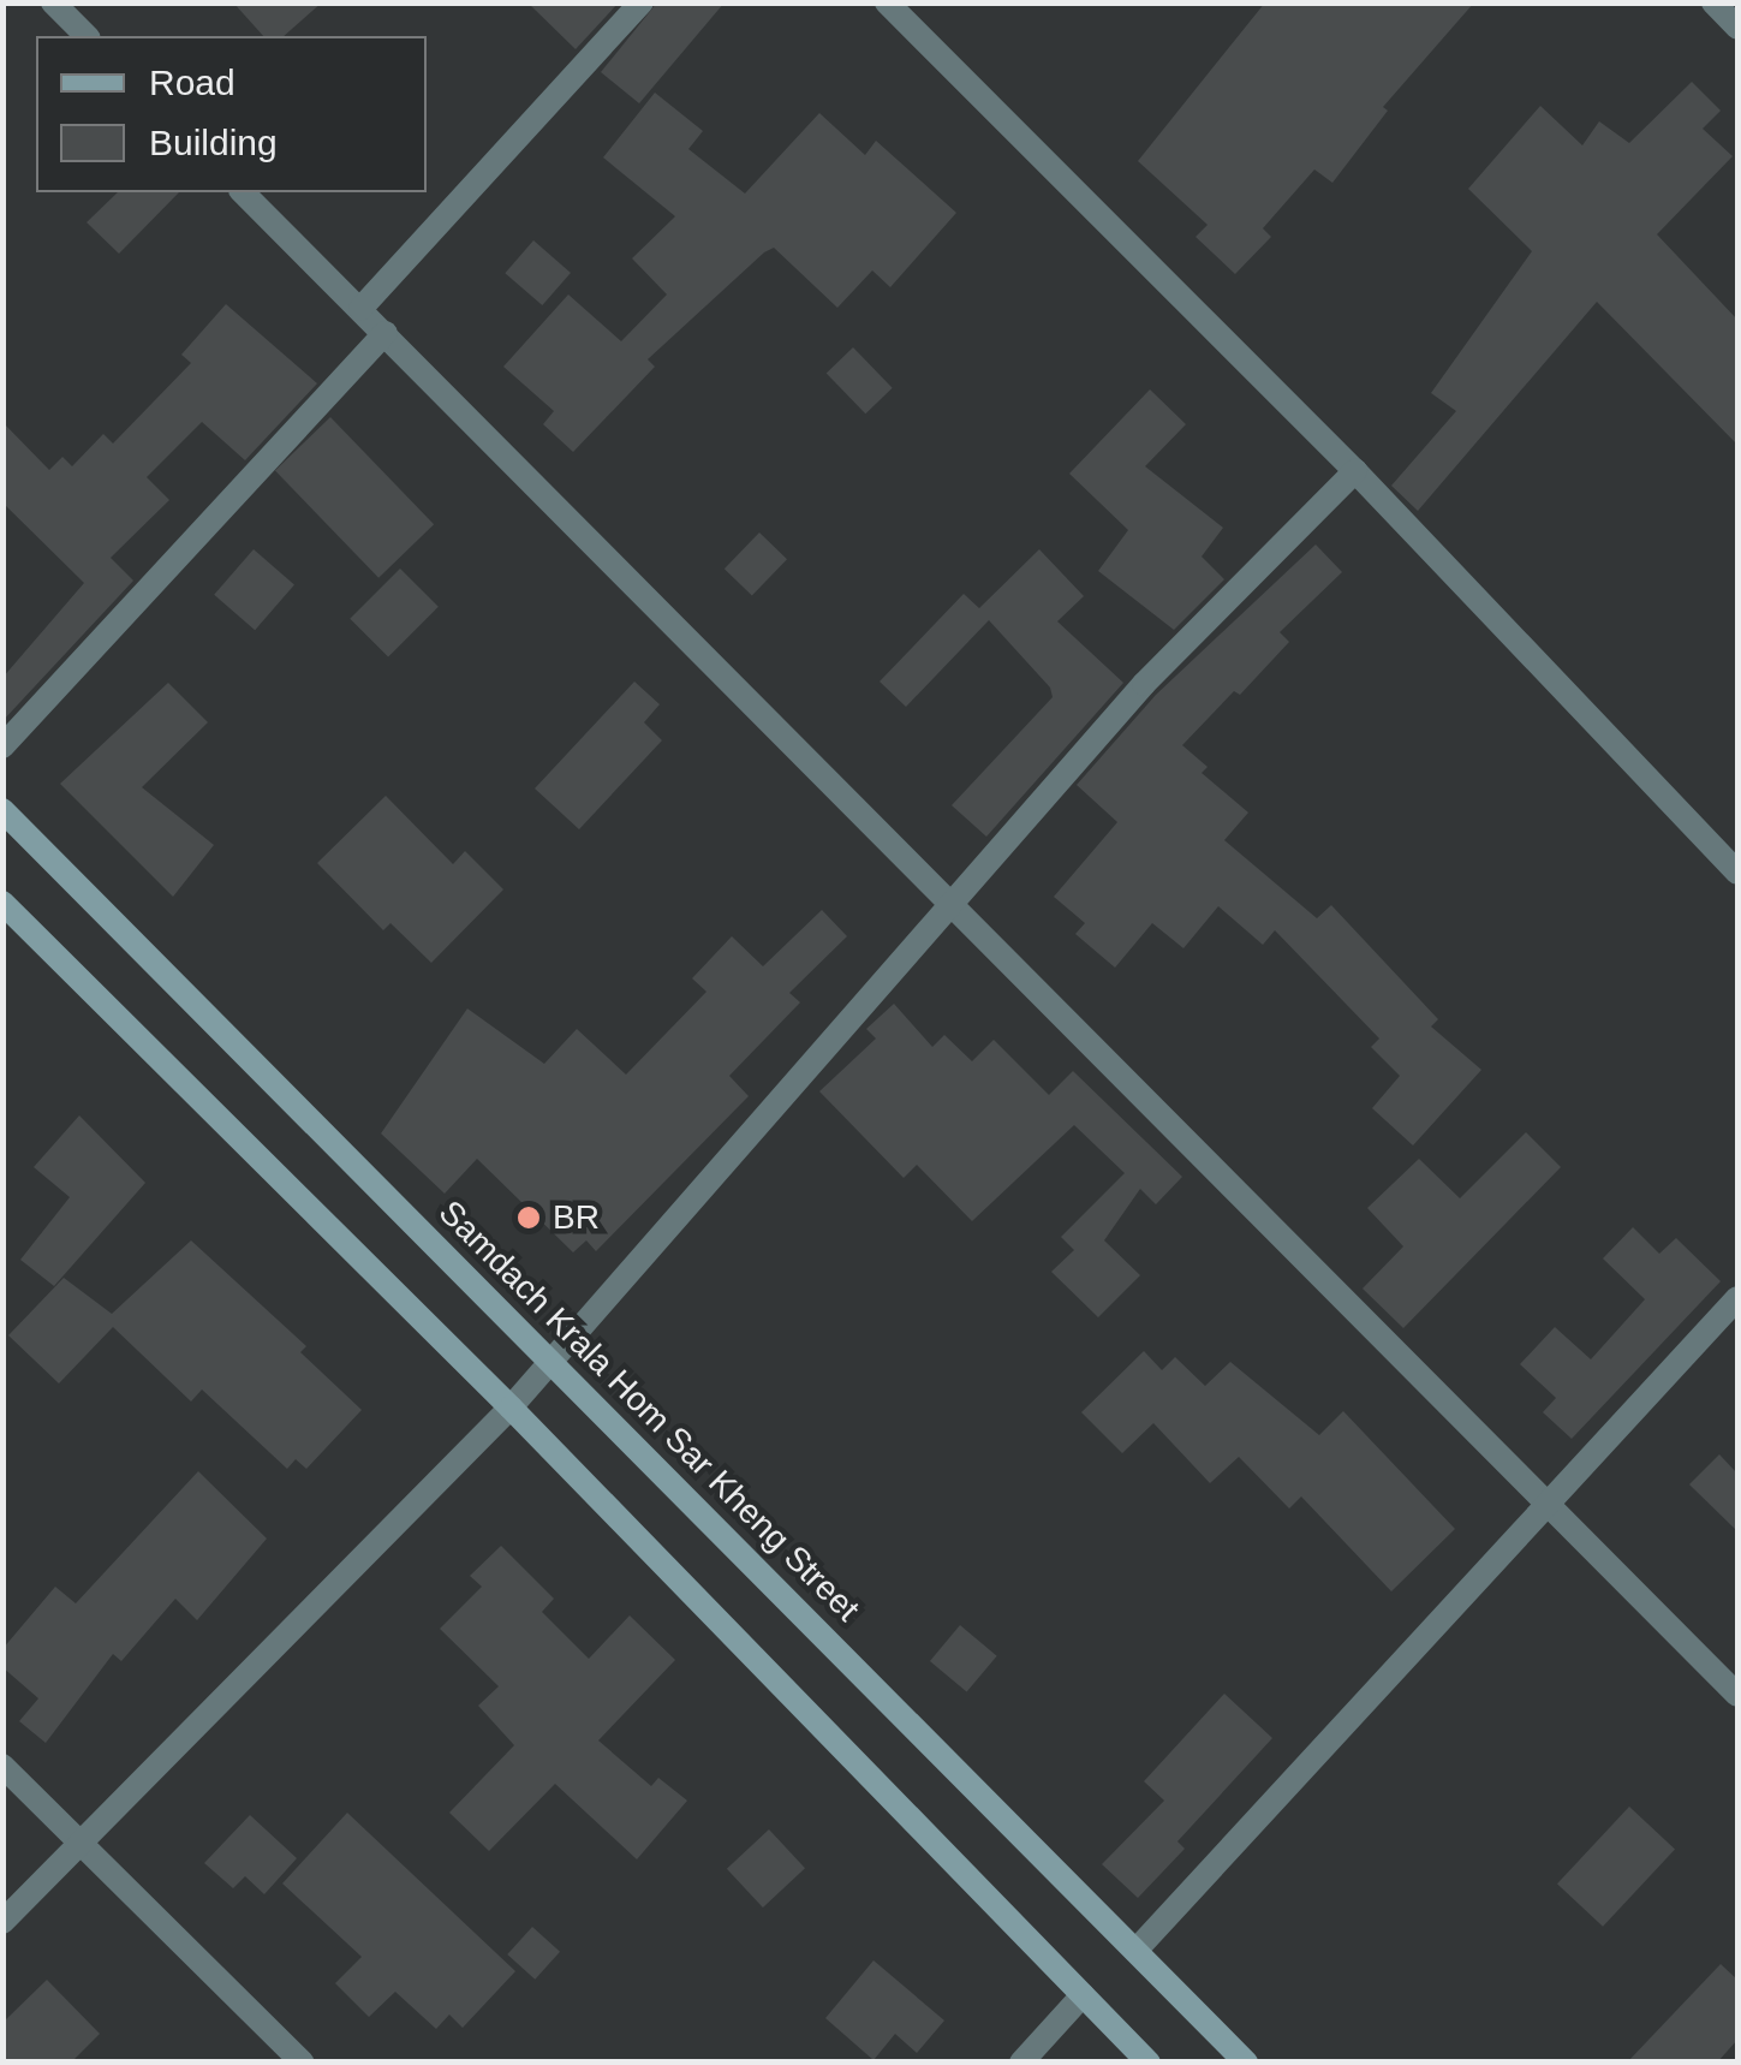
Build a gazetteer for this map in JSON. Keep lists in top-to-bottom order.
{
  "streets": {
    "street": ["Samdach Krala Hom Sar Kheng Street"]
  },
  "places": ["BR"],
  "legend": ["Road", "Building"]
}
